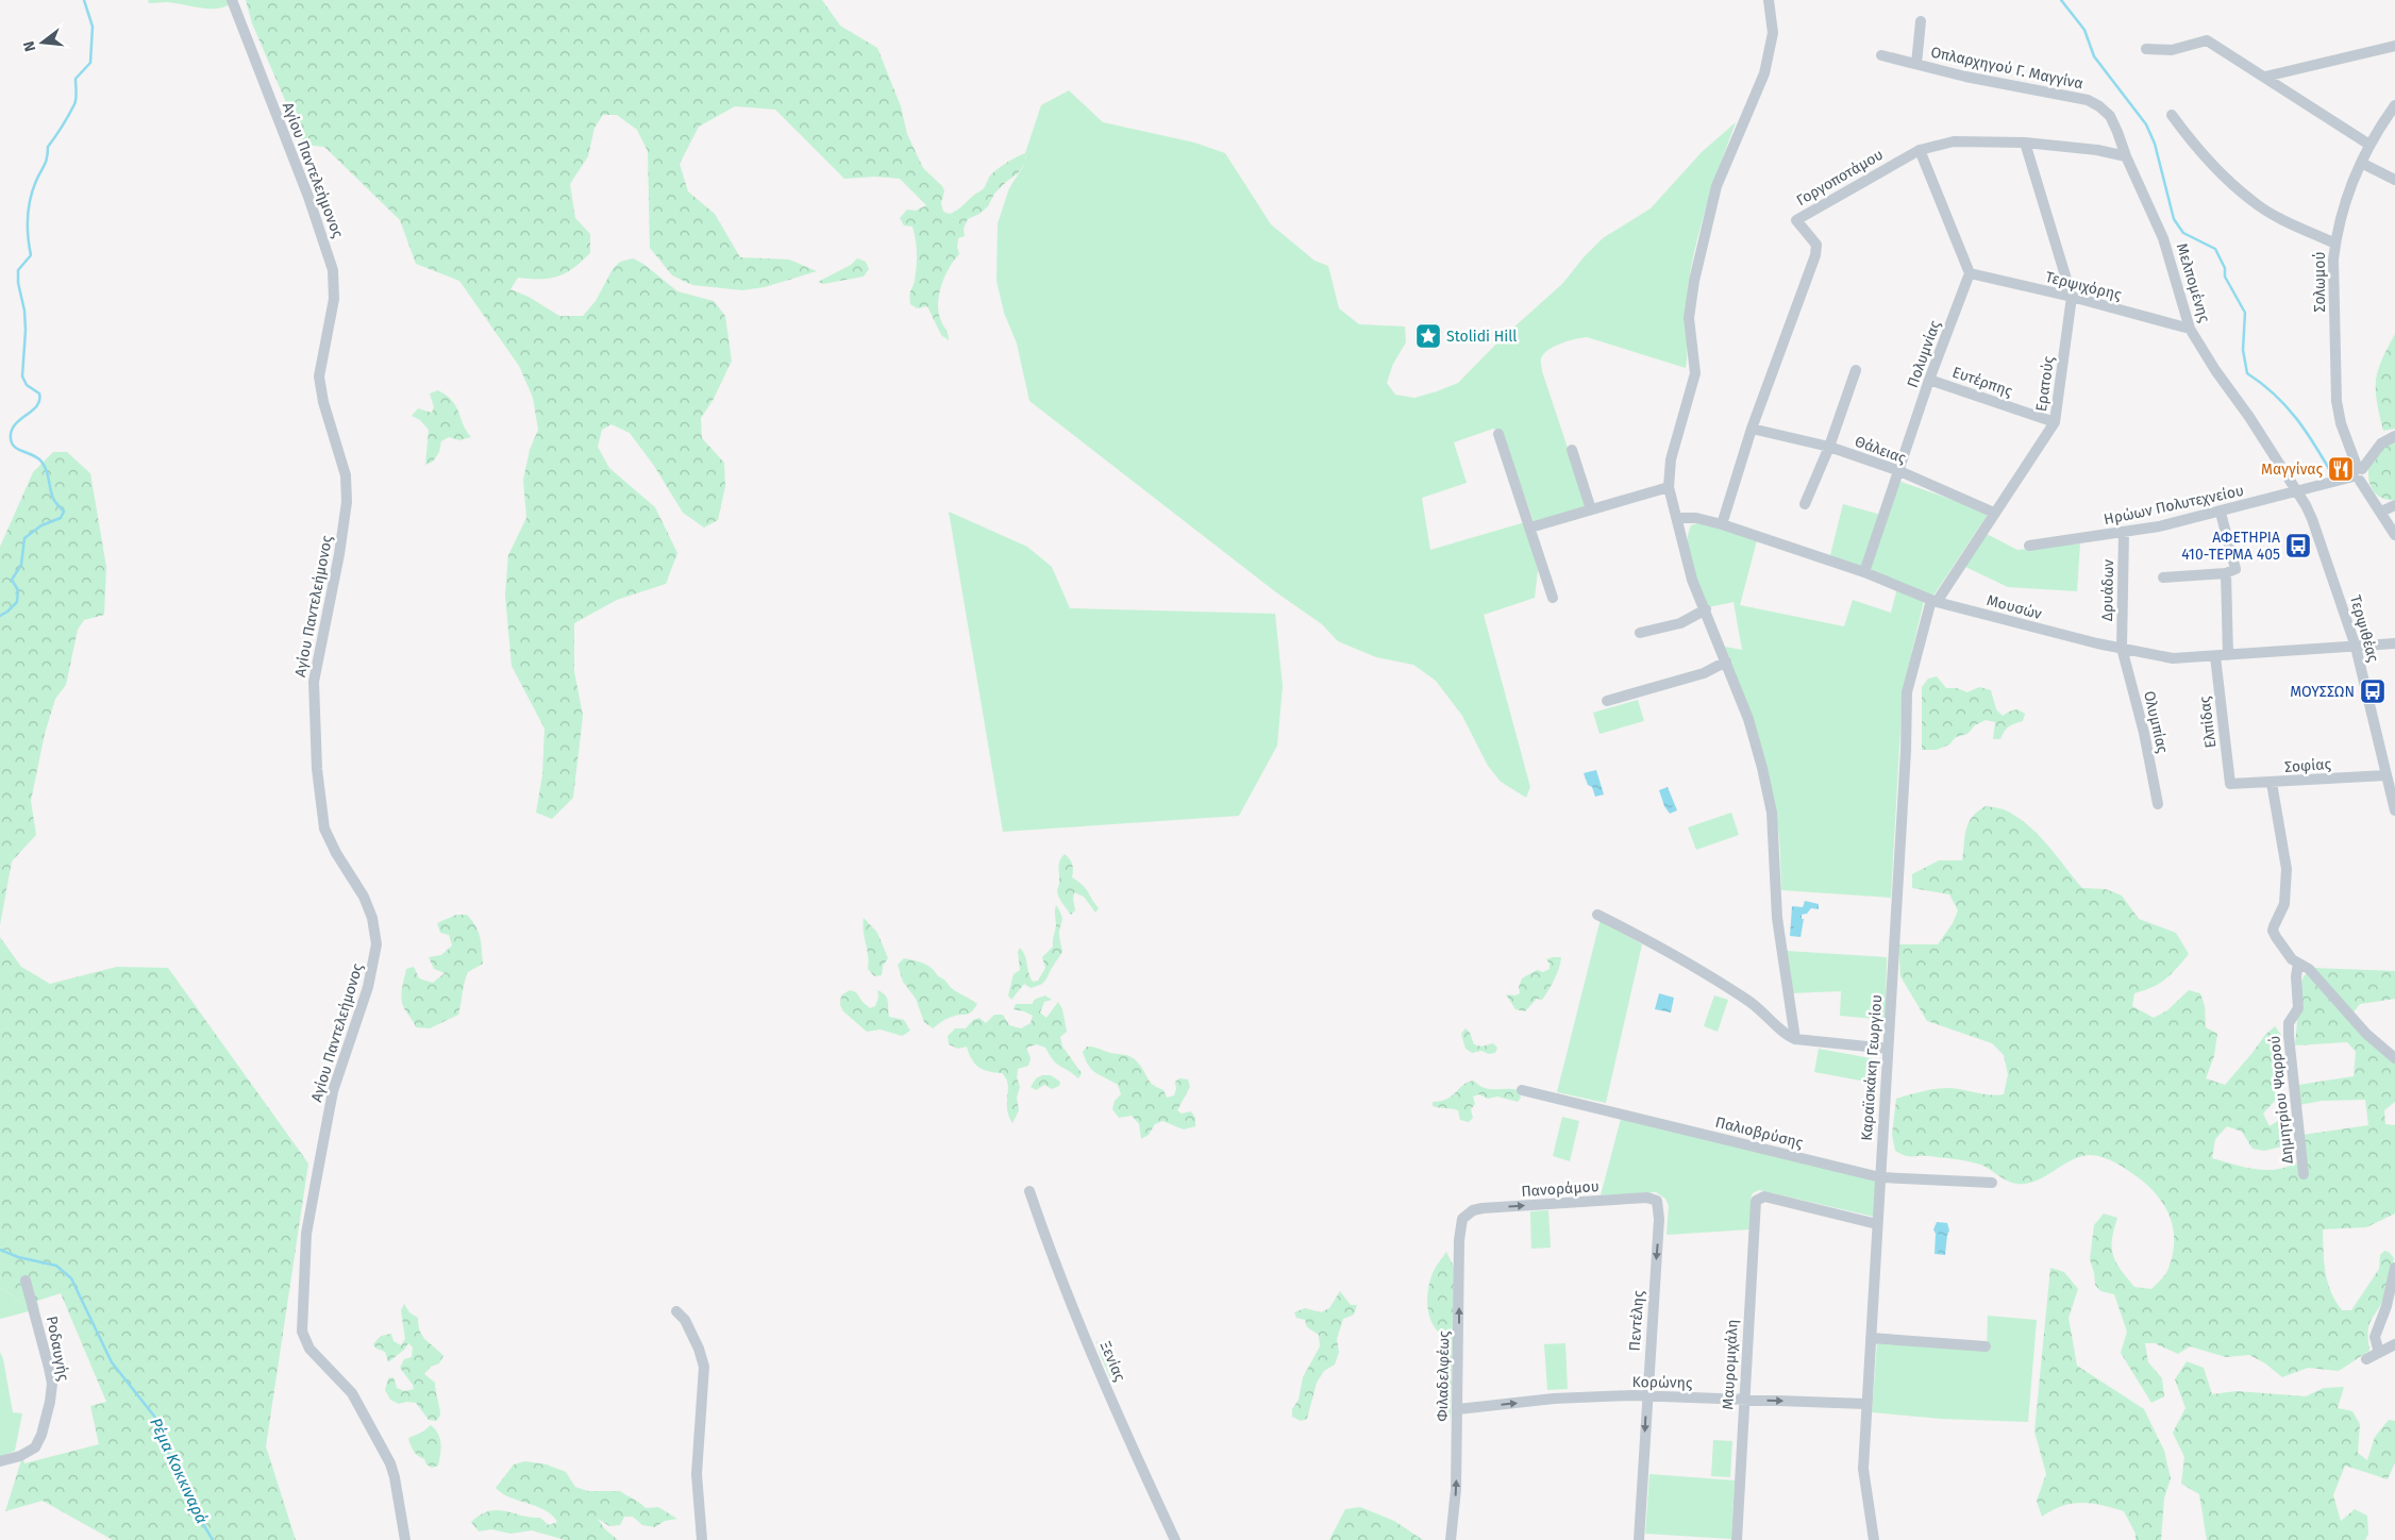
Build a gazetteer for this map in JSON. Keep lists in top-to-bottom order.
{
  "streets": {
    "street": [
      "Οπλαρχηγού Γ. Μαγγίνα",
      "Αγίου Παντελεήμονος",
      "Γοργοποτάμου",
      "Σολωμού",
      "Μελπομένης",
      "Τερψιχόρης",
      "Πολυμνίας",
      "Ευτέρπης",
      "Ερατούς",
      "Θάλειας",
      "Ηρώων Πολυτεχνείου",
      "Δρυάδων",
      "Μουσών",
      "Τερψιθέας",
      "Ολυμπίας",
      "Ελπίδας",
      "Σοφίας",
      "Καραϊσκάκη Γεωργίου",
      "Δημητρίου Ψαρρού",
      "Παλιοβρύσης",
      "Πανοράμου",
      "Πεντέλης",
      "Ροδαυγής",
      "Ξενίας",
      "Μαυρομιχάλη",
      "Φιλαδελφέως",
      "Κορώνης"
    ]
  },
  "crossings": [
    ["Οπλαρχηγού Γ. Μαγγίνα", "Γοργοποτάμου"],
    ["Οπλαρχηγού Γ. Μαγγίνα", "Μελπομένης"],
    ["Γοργοποτάμου", "Μελπομένης"],
    ["Γοργοποτάμου", "Ερατούς"],
    ["Γοργοποτάμου", "Θάλειας"],
    ["Γοργοποτάμου", "Μουσών"],
    ["Σολωμού", "Ηρώων Πολυτεχνείου"],
    ["Μελπομένης", "Τερψιχόρης"],
    ["Μελπομένης", "Ηρώων Πολυτεχνείου"],
    ["Μελπομένης", "Τερψιθέας"],
    ["Τερψιχόρης", "Πολυμνίας"],
    ["Τερψιχόρης", "Ερατούς"],
    ["Πολυμνίας", "Ευτέρπης"],
    ["Πολυμνίας", "Θάλειας"],
    ["Πολυμνίας", "Μουσών"],
    ["Ευτέρπης", "Ερατούς"],
    ["Ερατούς", "Θάλειας"],
    ["Ερατούς", "Μουσών"],
    ["Ερατούς", "Καραϊσκάκη Γεωργίου"],
    ["Ηρώων Πολυτεχνείου", "Δρυάδων"],
    ["Ηρώων Πολυτεχνείου", "Τερψιθέας"],
    ["Δρυάδων", "Μουσών"],
    ["Δρυάδων", "Ολυμπίας"],
    ["Μουσών", "Τερψιθέας"],
    ["Μουσών", "Ολυμπίας"],
    ["Μουσών", "Ελπίδας"],
    ["Μουσών", "Καραϊσκάκη Γεωργίου"],
    ["Τερψιθέας", "Σοφίας"],
    ["Ελπίδας", "Σοφίας"],
    ["Καραϊσκάκη Γεωργίου", "Παλιοβρύσης"],
    ["Καραϊσκάκη Γεωργίου", "Μαυρομιχάλη"],
    ["Καραϊσκάκη Γεωργίου", "Κορώνης"],
    ["Πανοράμου", "Πεντέλης"],
    ["Πανοράμου", "Φιλαδελφέως"],
    ["Πεντέλης", "Κορώνης"],
    ["Μαυρομιχάλη", "Κορώνης"],
    ["Φιλαδελφέως", "Κορώνης"]
  ],
  "one_way": [
    "Πανοράμου",
    "Πεντέλης",
    "Φιλαδελφέως",
    "Κορώνης"
  ],
  "water": ["Ρέμα Κοκκιναρά"],
  "places": {
    "place": ["Stolidi Hill"],
    "restaurant": ["Μαγγίνας"],
    "bus stop": ["ΑΦΕΤΗΡΙΑ 410-ΤΕΡΜΑ 405", "ΜΟΥΣΣΩΝ"]
  },
  "north": "left"
}
